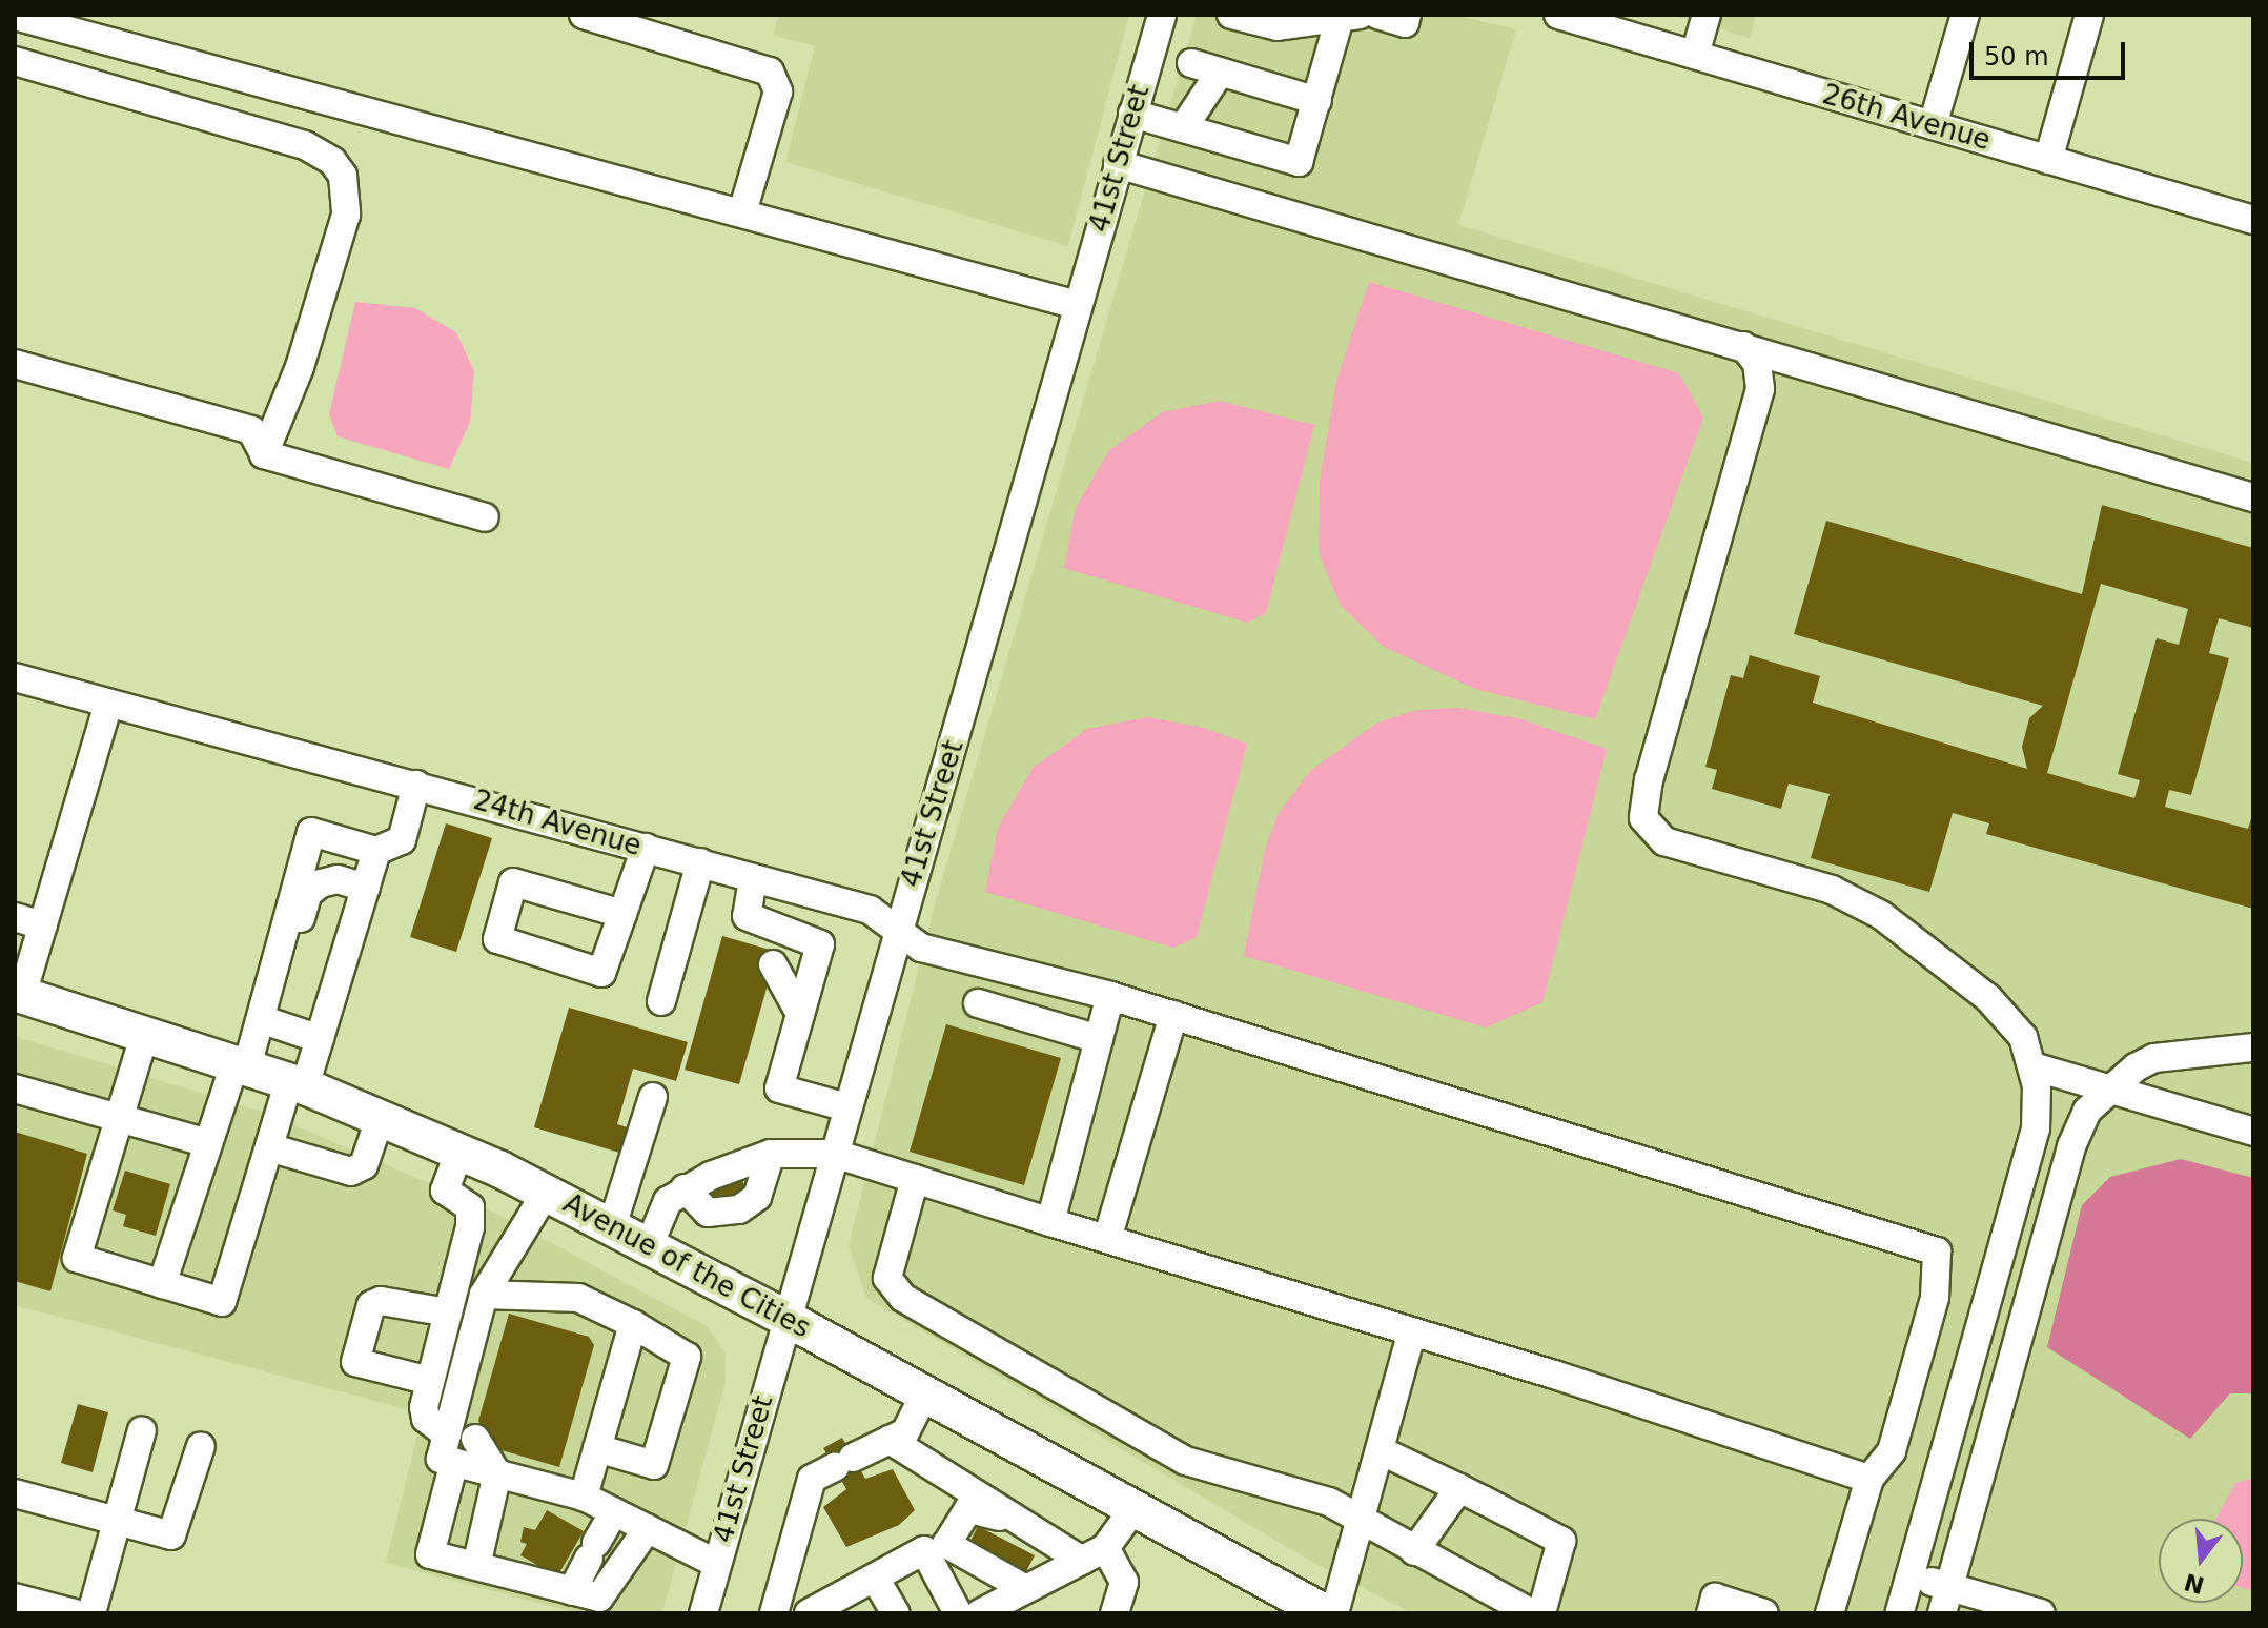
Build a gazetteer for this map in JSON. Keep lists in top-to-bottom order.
{
  "streets": {
    "main road": ["Avenue of the Cities"],
    "street": ["26th Avenue", "41st Street", "24th Avenue"]
  },
  "crossings": [
    ["41st Street", "24th Avenue"],
    ["41st Street", "Avenue of the Cities"]
  ],
  "scale_bar": "50 m",
  "north": "bottom"
}
